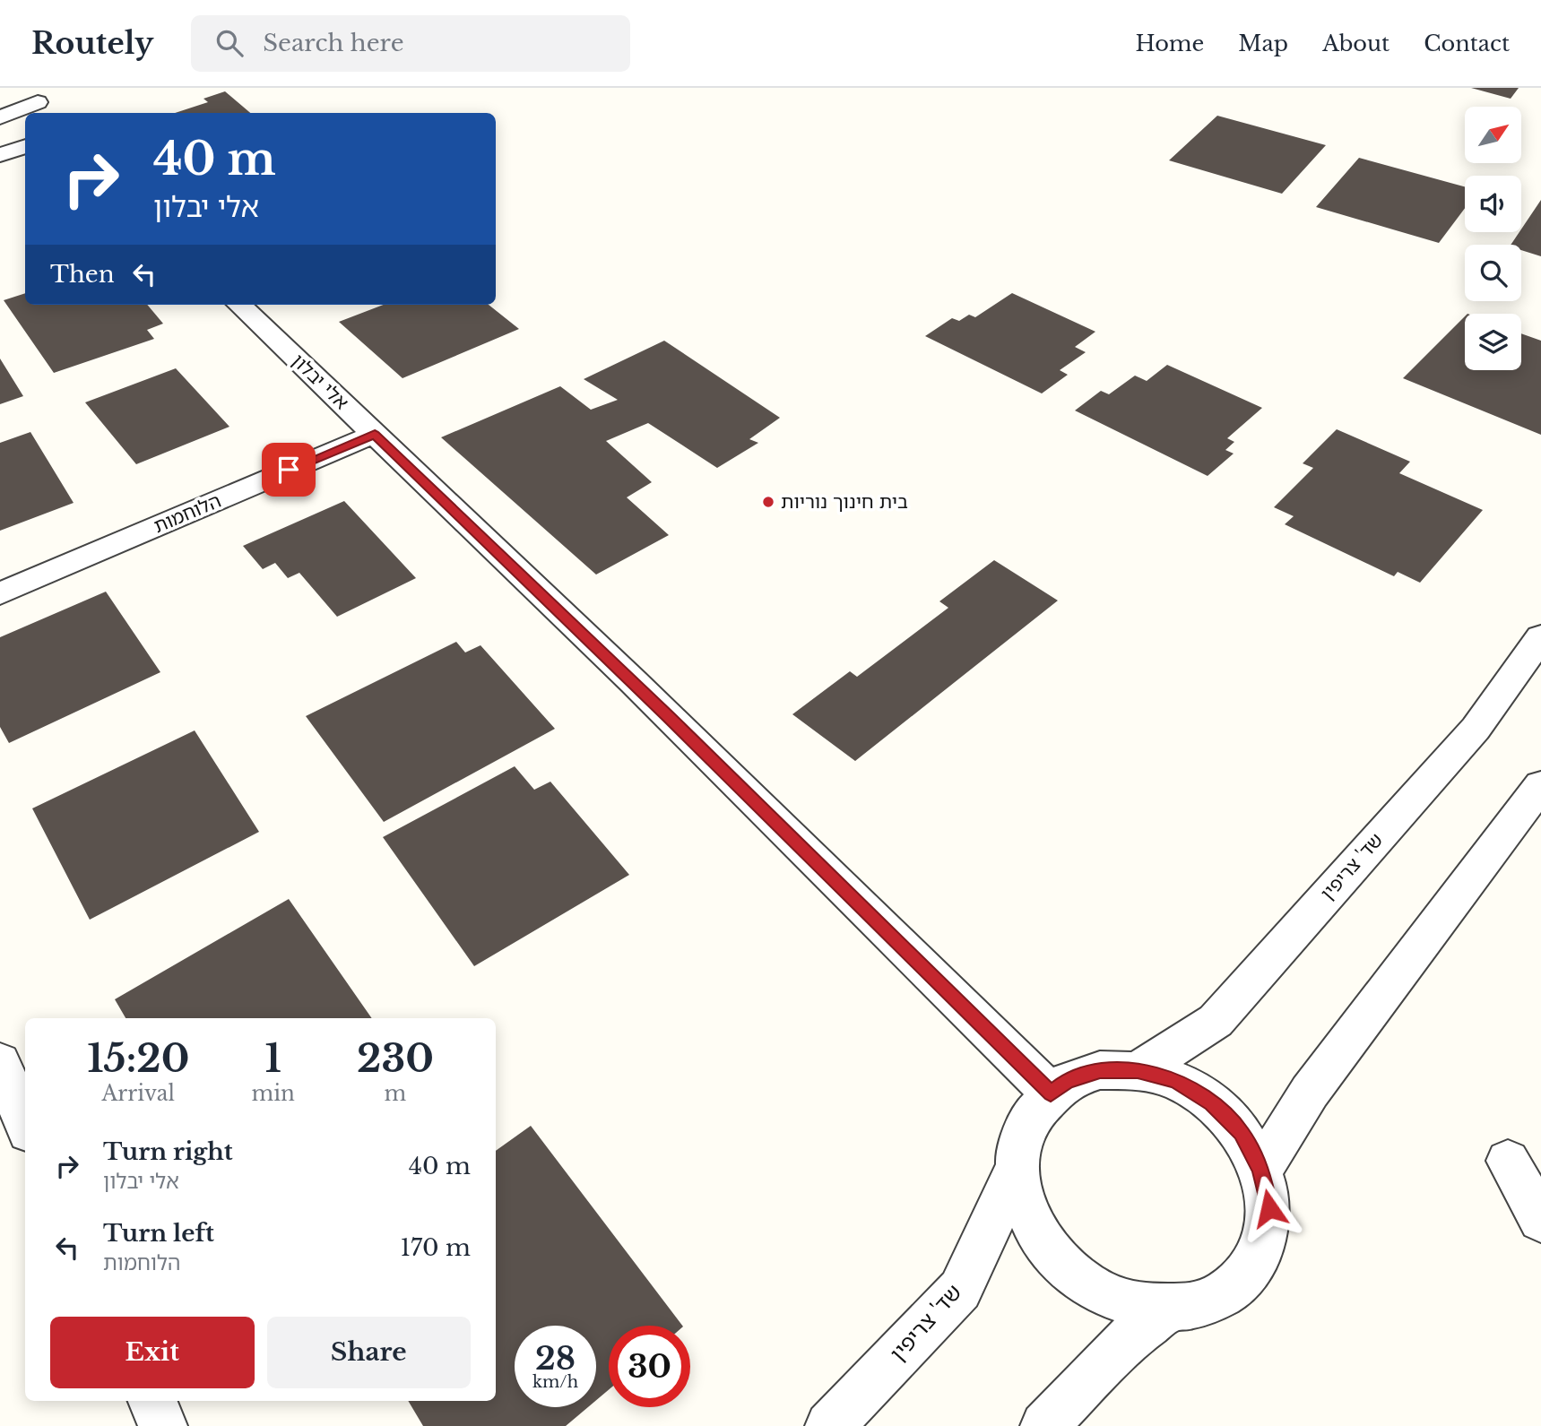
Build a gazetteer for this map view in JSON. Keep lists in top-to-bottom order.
{
  "streets": {
    "street": ["אלי יבלון", "הלוחמות", "שד' צריפין"]
  },
  "crossings": [
    ["אלי יבלון", "הלוחמות"]
  ],
  "places": ["בית חינוך נוריות"],
  "north": "top right",
  "page": {
    "header": "Routely",
    "search": "Search here",
    "nav": [
      "Home",
      "Map",
      "About",
      "Contact"
    ],
    "turn": ["40 m", "אלי יבלון"],
    "then": "Then",
    "eta": [
      "15:20",
      "Arrival",
      "1",
      "min",
      "230",
      "m"
    ],
    "list": [
      {
        "name": "Turn right",
        "note": "אלי יבלון",
        "value": "40 m"
      },
      {
        "name": "Turn left",
        "note": "הלוחמות",
        "value": "170 m"
      }
    ],
    "buttons": ["Exit", "Share"],
    "speed": "28 km/h",
    "limit": "30"
  }
}
